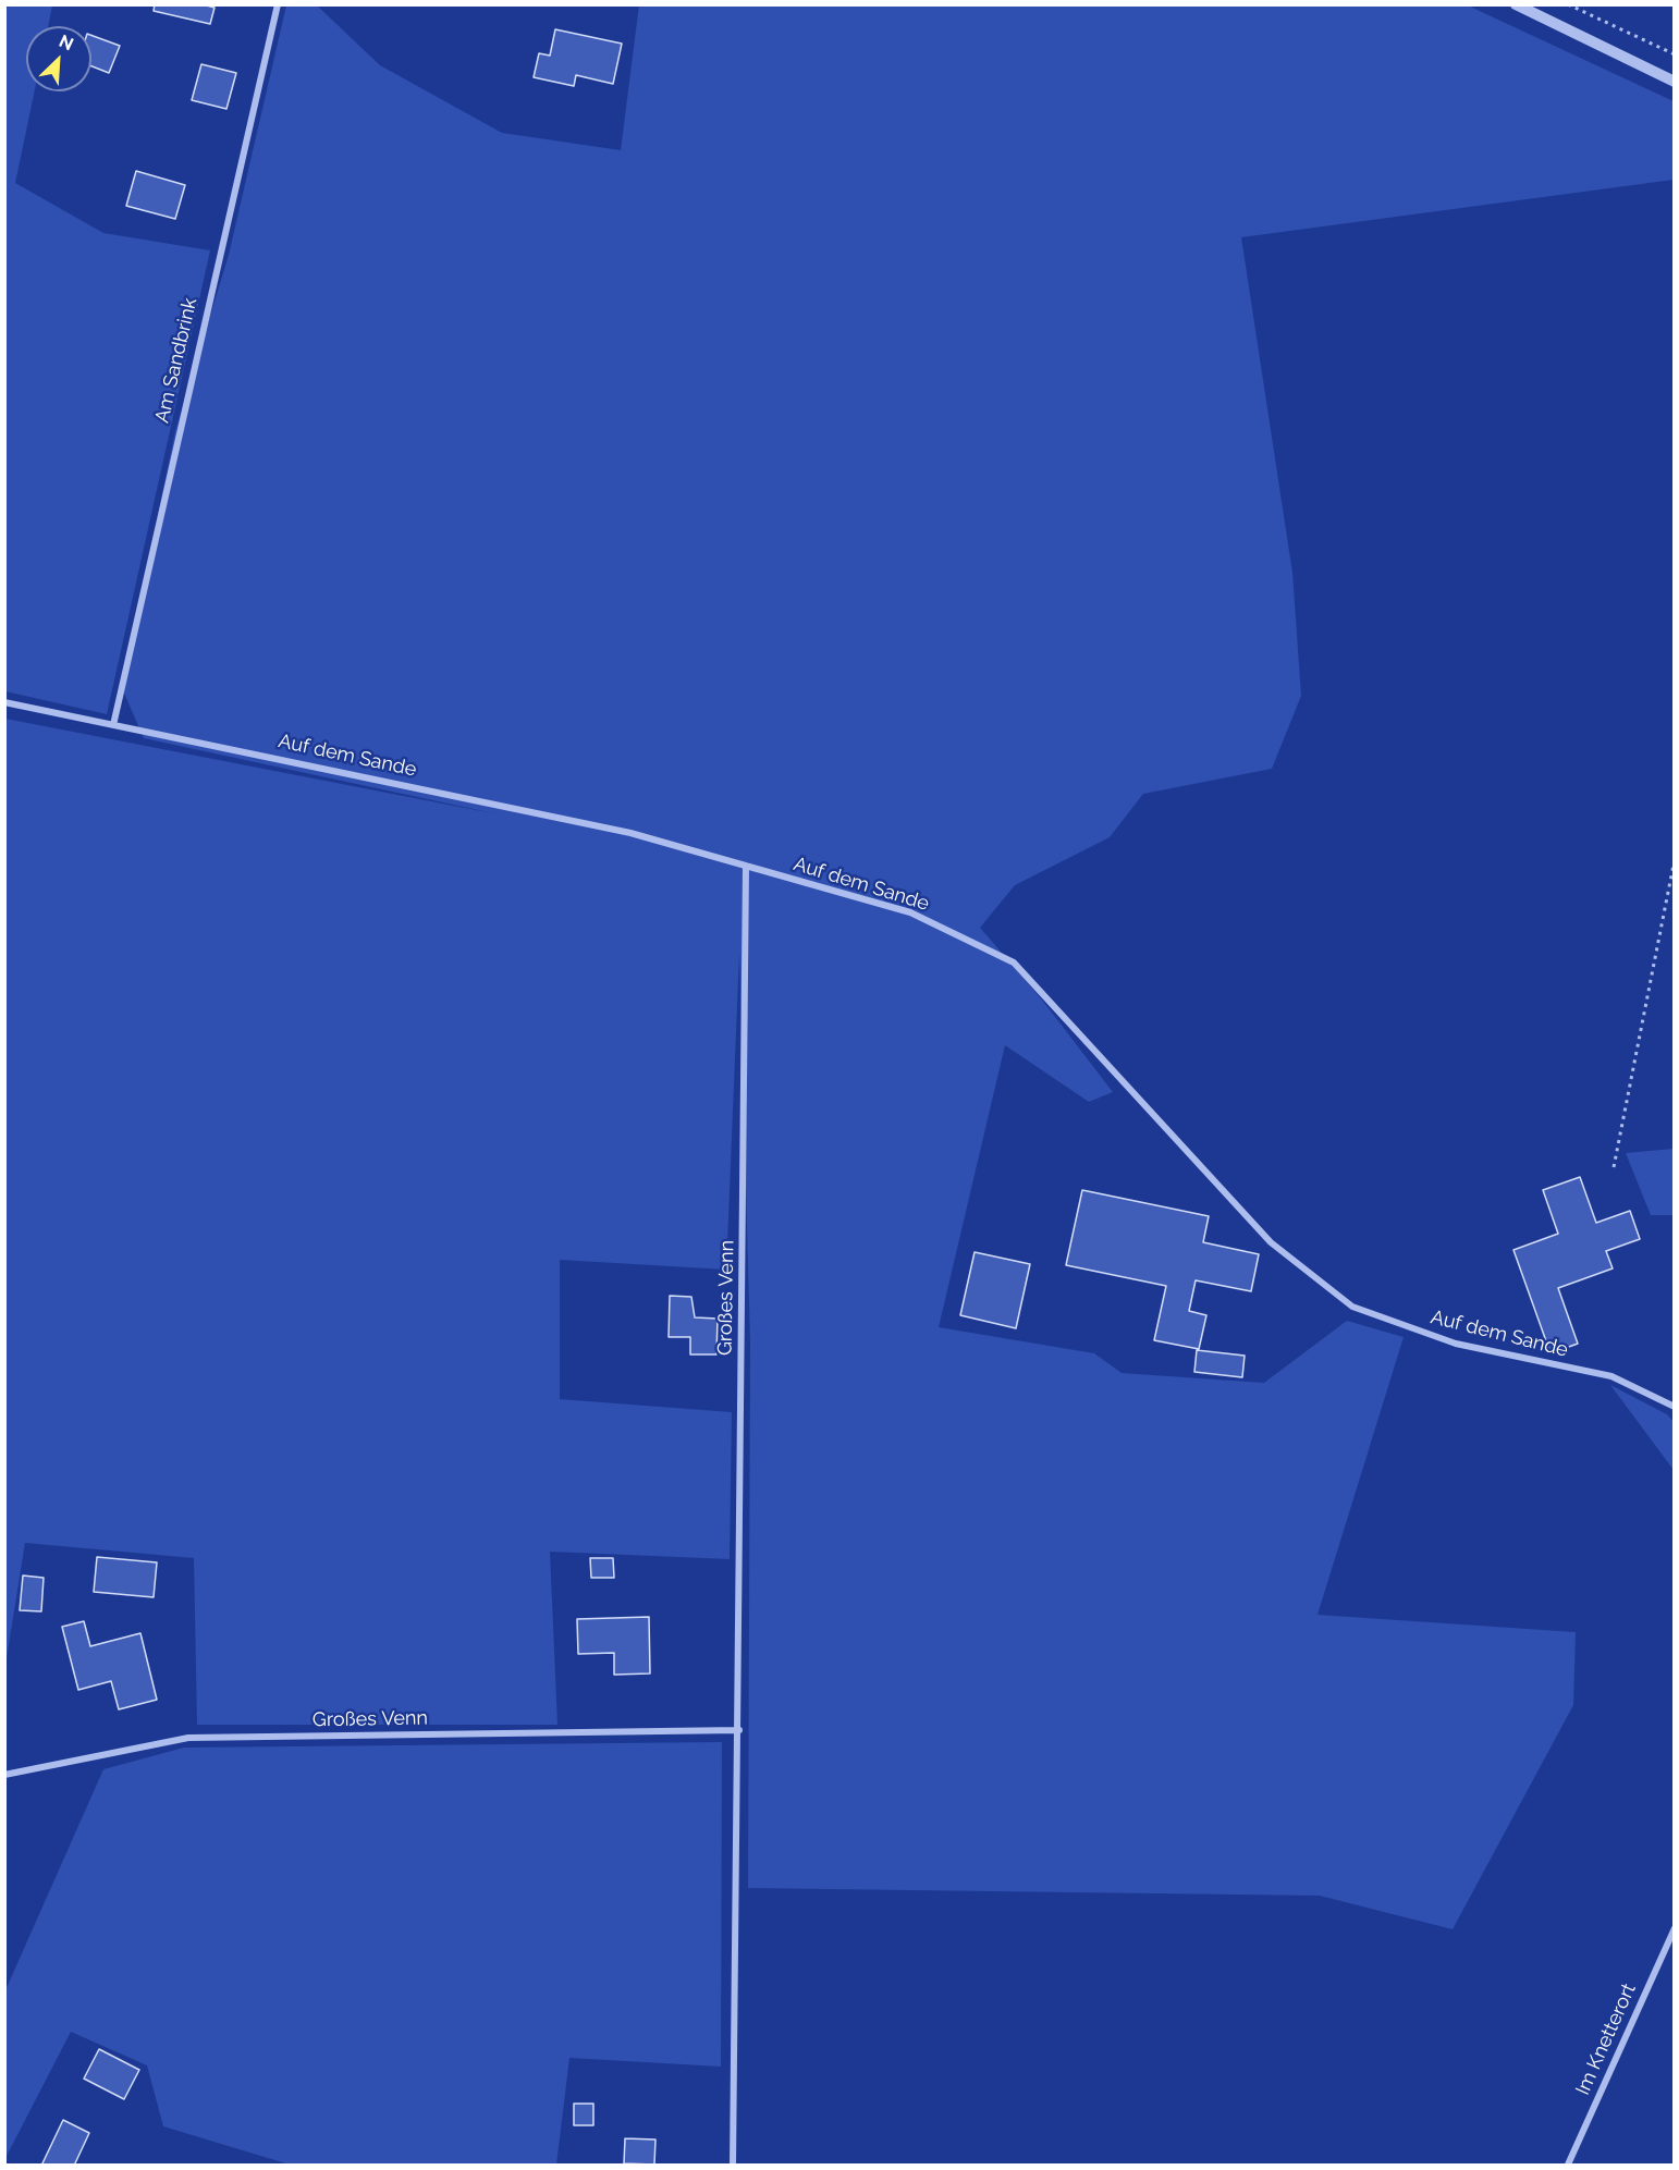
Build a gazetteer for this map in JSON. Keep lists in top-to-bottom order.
{
  "streets": {
    "street": [
      "Am Sandbrink",
      "Auf dem Sande",
      "Großes Venn",
      "Im Knetterort"
    ]
  },
  "crossings": [
    ["Am Sandbrink", "Auf dem Sande"],
    ["Auf dem Sande", "Großes Venn"]
  ],
  "north": "top right"
}
